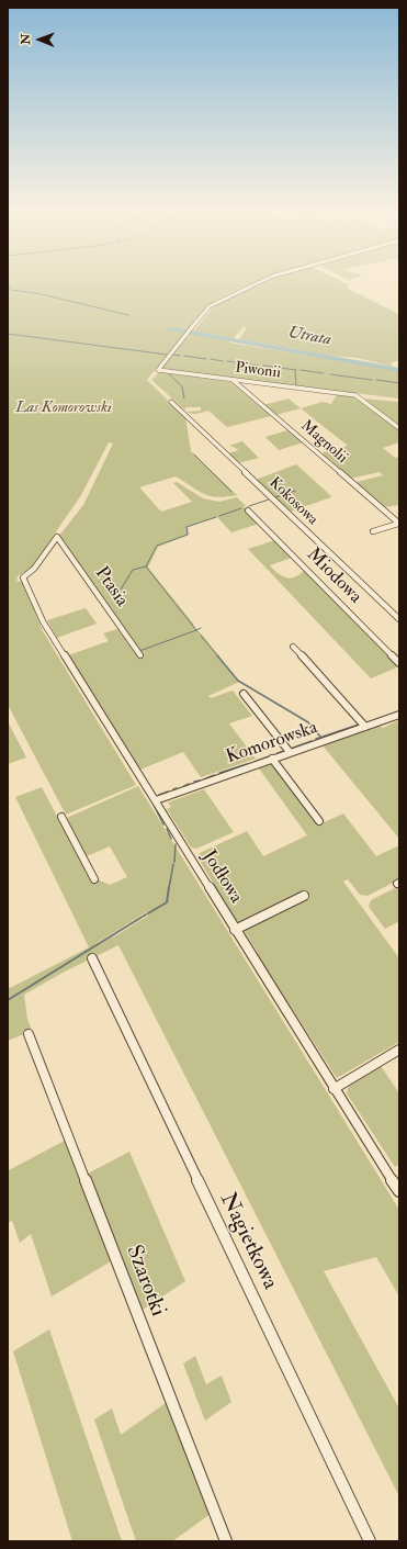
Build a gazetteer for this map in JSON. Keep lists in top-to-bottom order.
{
  "streets": {
    "street": [
      "Piwonii",
      "Magnolii",
      "Kokosowa",
      "Miodowa",
      "Ptasia",
      "Komorowska",
      "Jodłowa",
      "Nagietkowa",
      "Szarotki"
    ]
  },
  "crossings": [
    ["Piwonii", "Magnolii"],
    ["Ptasia", "Jodłowa"],
    ["Komorowska", "Jodłowa"]
  ],
  "water": ["Utrata"],
  "parks": ["Las Komorowski"],
  "north": "left"
}
